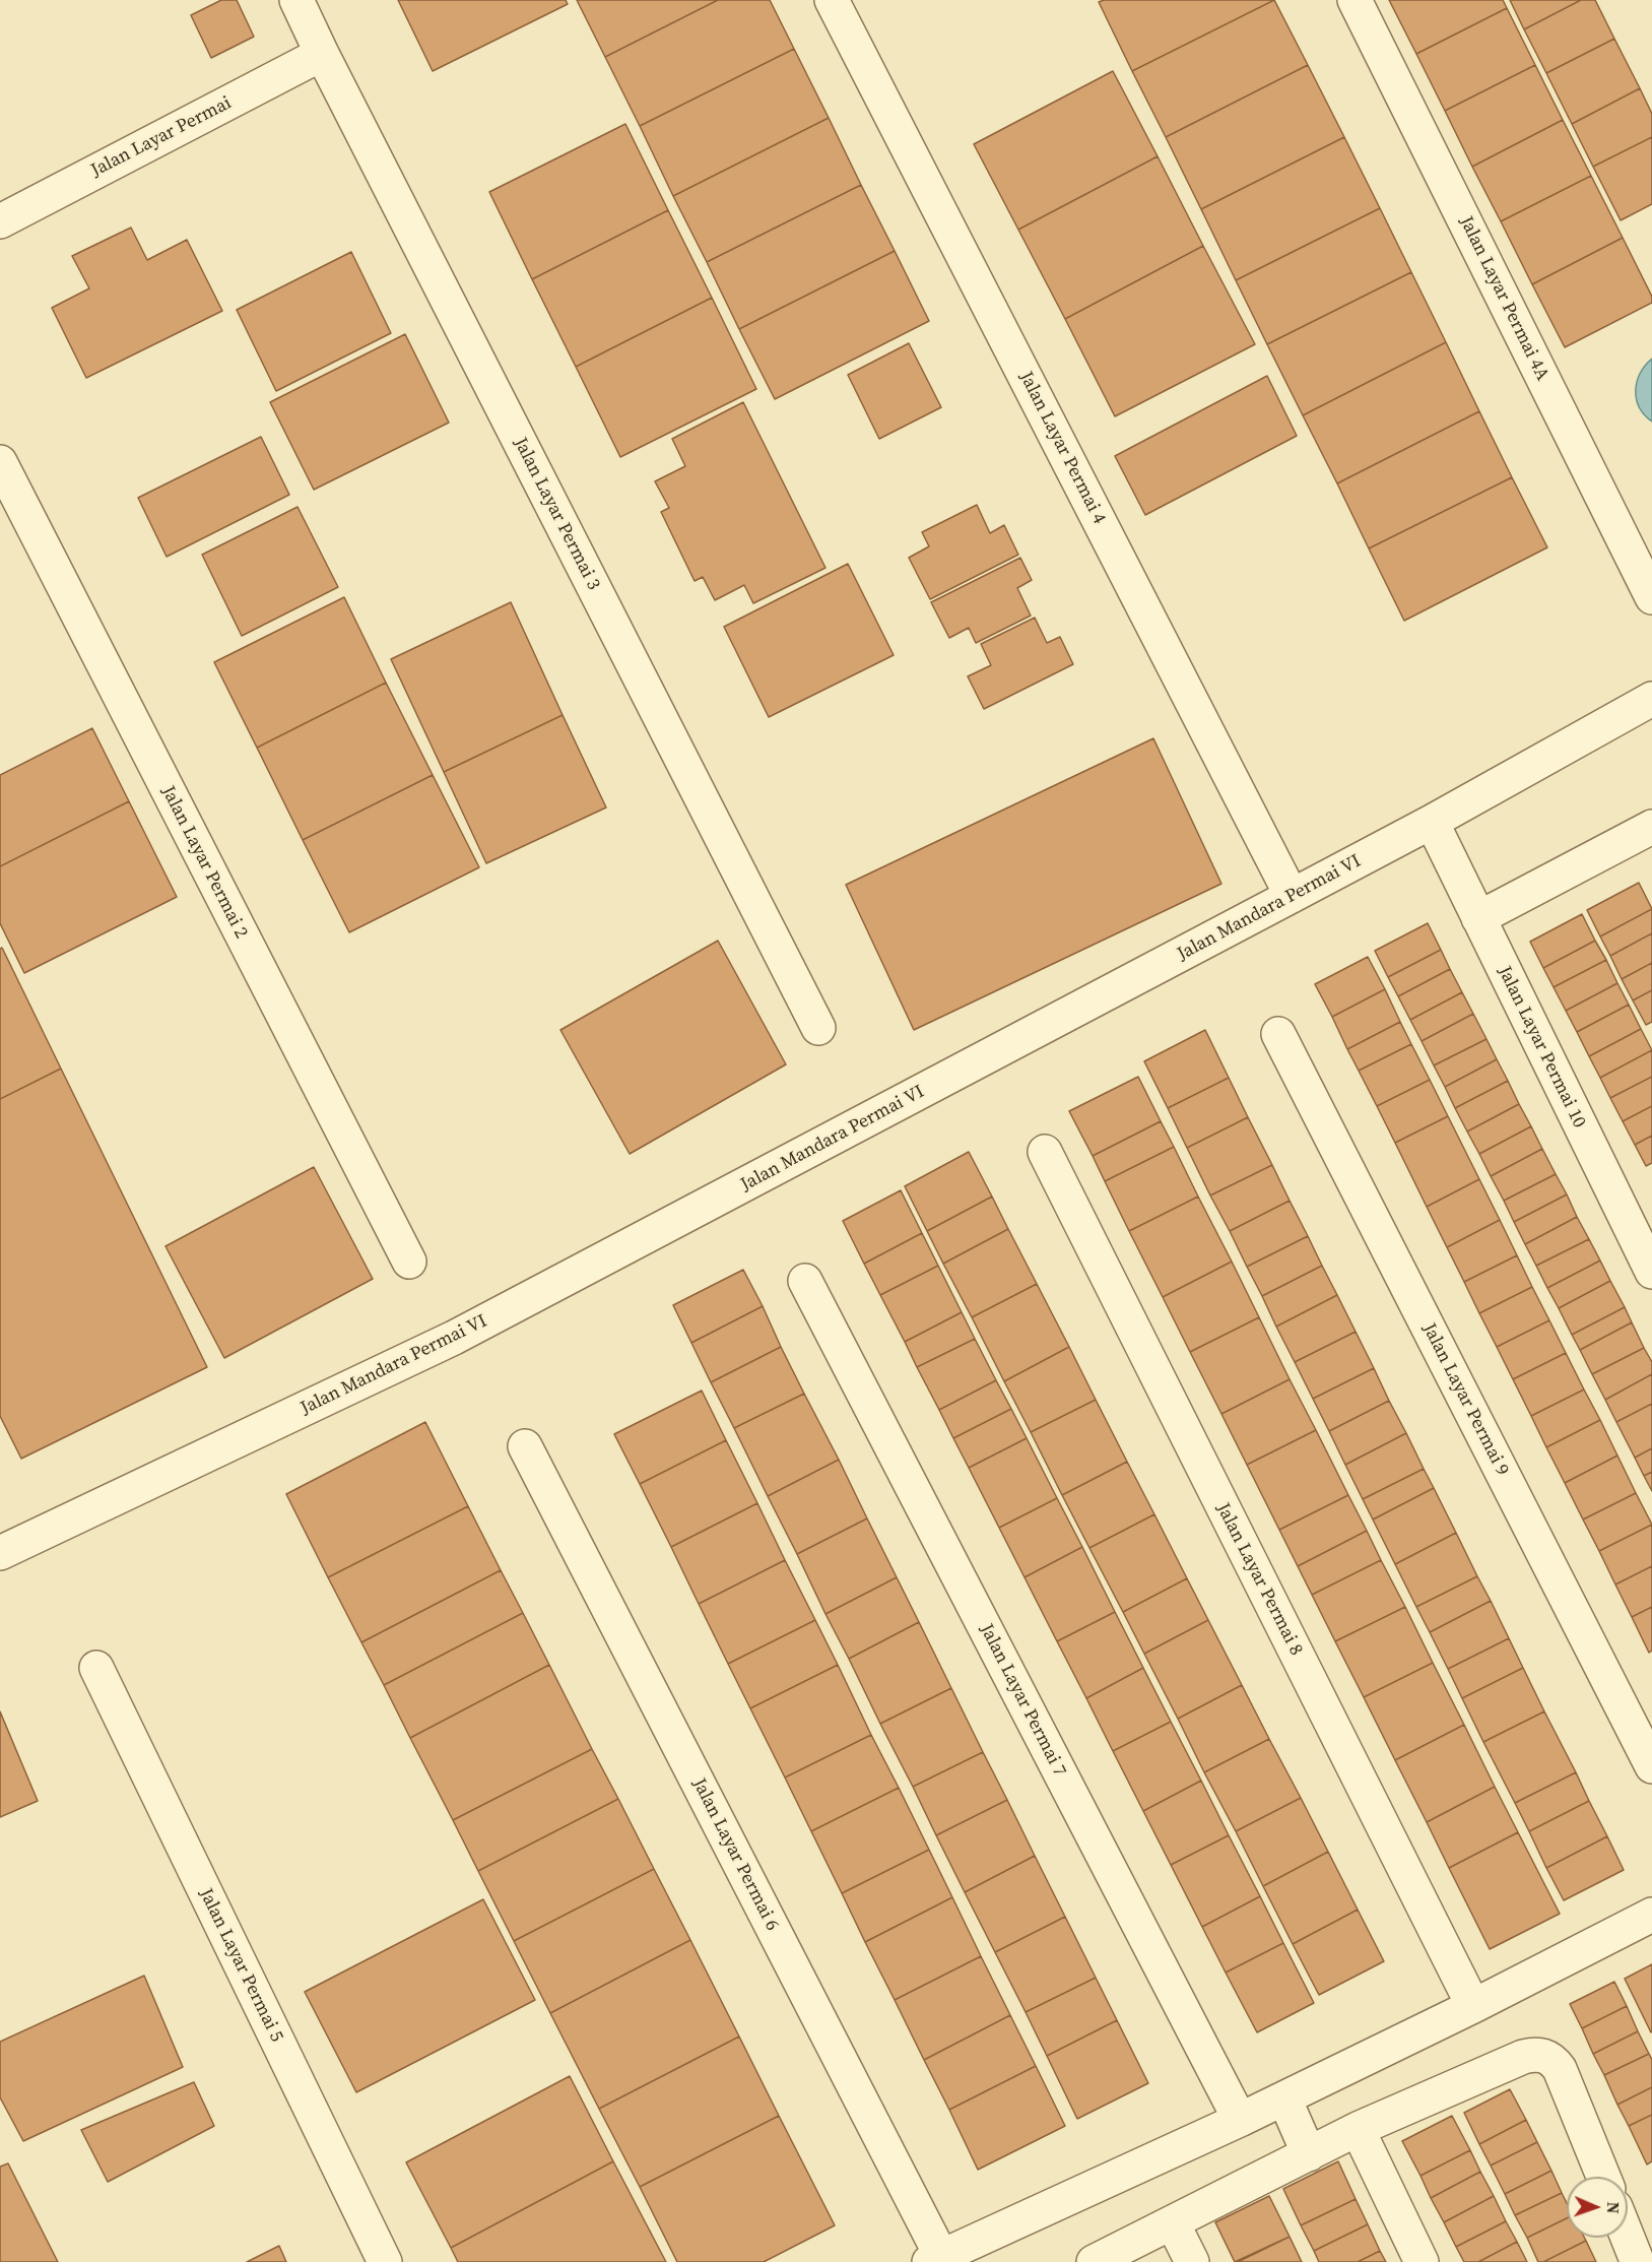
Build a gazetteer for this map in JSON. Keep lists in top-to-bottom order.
{
  "streets": {
    "street": [
      "Jalan Layar Permai",
      "Jalan Layar Permai 4A",
      "Jalan Layar Permai 4",
      "Jalan Layar Permai 3",
      "Jalan Layar Permai 2",
      "Jalan Mandara Permai VI",
      "Jalan Layar Permai 10",
      "Jalan Layar Permai 9",
      "Jalan Layar Permai 8",
      "Jalan Layar Permai 7",
      "Jalan Layar Permai 6",
      "Jalan Layar Permai 5"
    ]
  },
  "crossings": [
    ["Jalan Layar Permai", "Jalan Layar Permai 3"],
    ["Jalan Layar Permai 4", "Jalan Mandara Permai VI"],
    ["Jalan Mandara Permai VI", "Jalan Layar Permai 10"]
  ],
  "north": "right"
}
